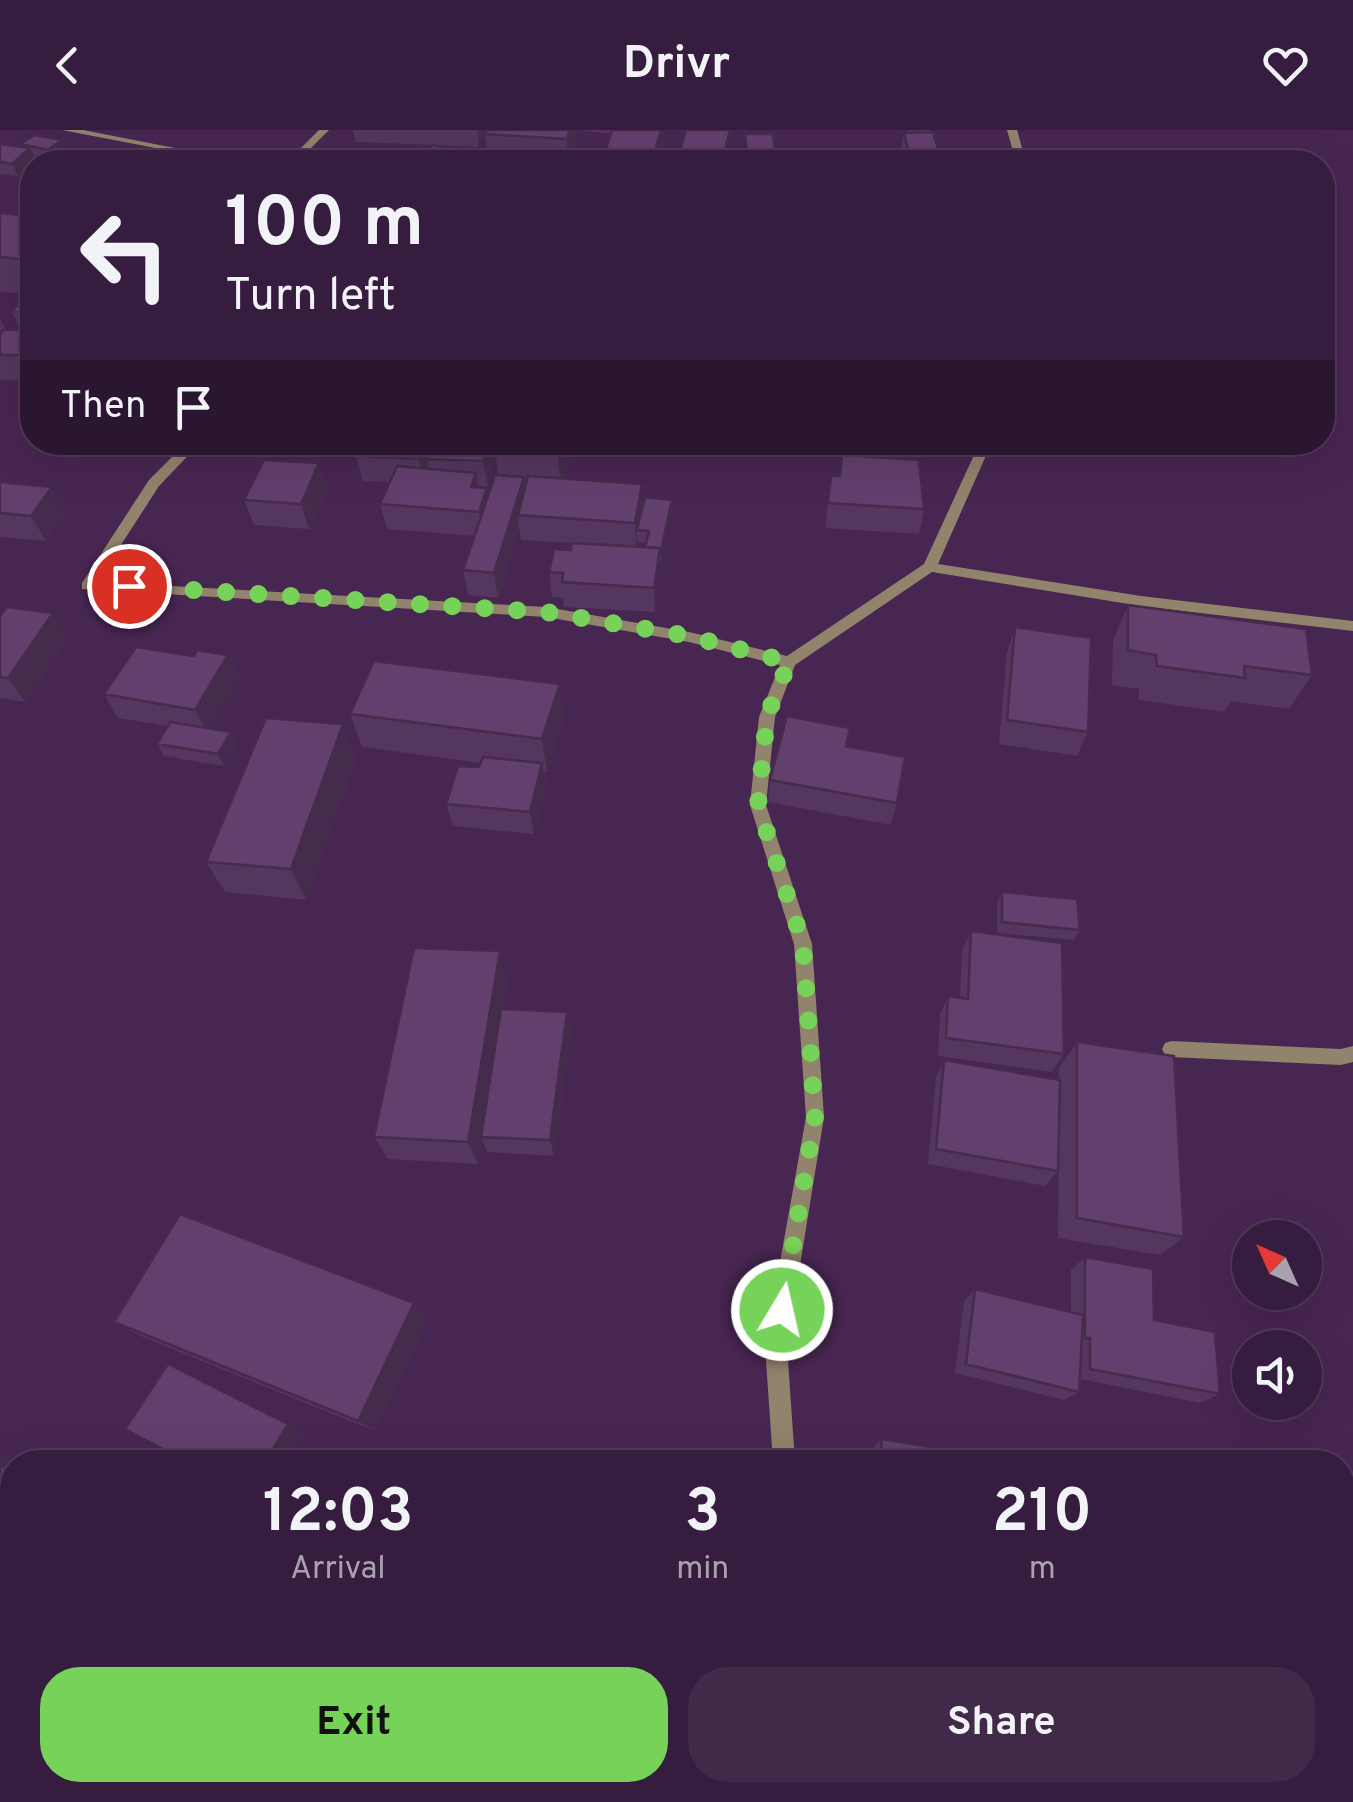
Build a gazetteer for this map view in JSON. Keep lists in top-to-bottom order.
{
  "north": "top left",
  "page": {
    "header": "Drivr",
    "turn": ["100 m", "Turn left"],
    "then": "Then",
    "eta": [
      "12:03",
      "Arrival",
      "3",
      "min",
      "210",
      "m"
    ],
    "buttons": ["Exit", "Share"]
  }
}
